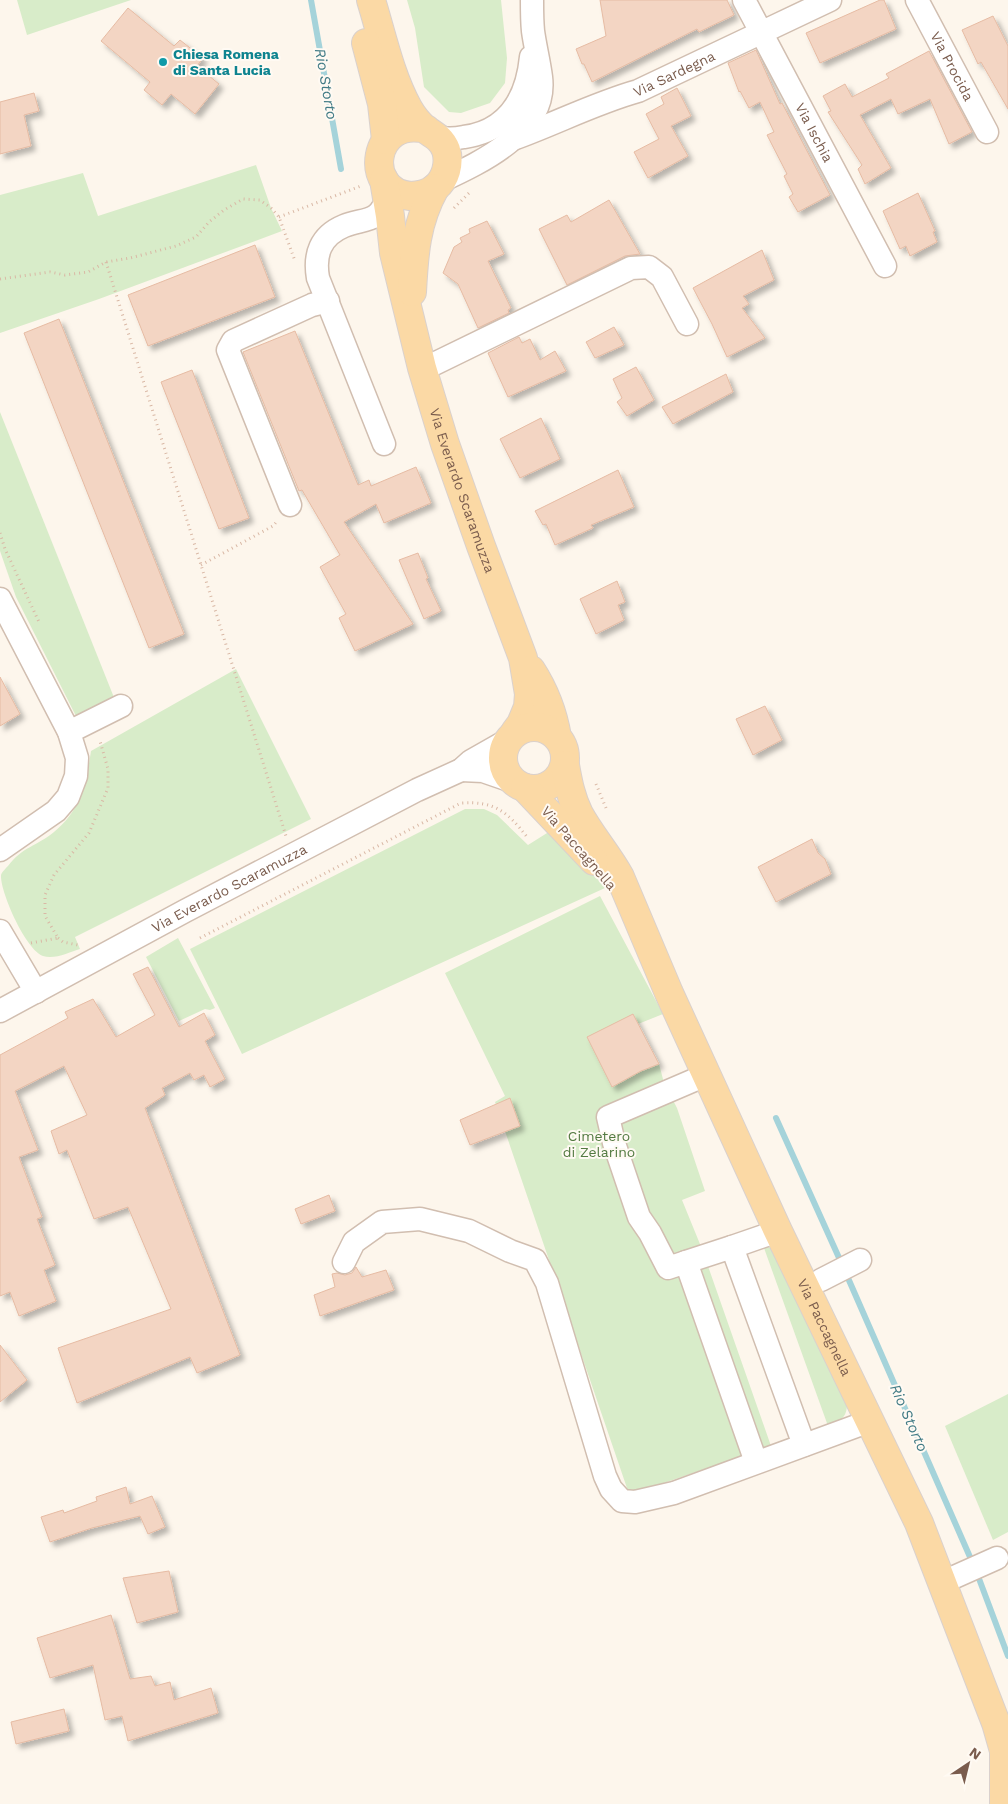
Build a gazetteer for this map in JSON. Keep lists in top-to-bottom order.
{
  "streets": {
    "main road": ["Via Everardo Scaramuzza", "Via Paccagnella"],
    "street": ["Via Procida", "Via Sardegna", "Via Ischia"]
  },
  "crossings": [
    ["Via Sardegna", "Via Ischia"],
    ["Via Everardo Scaramuzza", "Via Paccagnella"]
  ],
  "water": ["Rio Storto"],
  "parks": ["Cimetero di Zelarino"],
  "places": ["Chiesa Romena di Santa Lucia"],
  "north": "top right"
}
